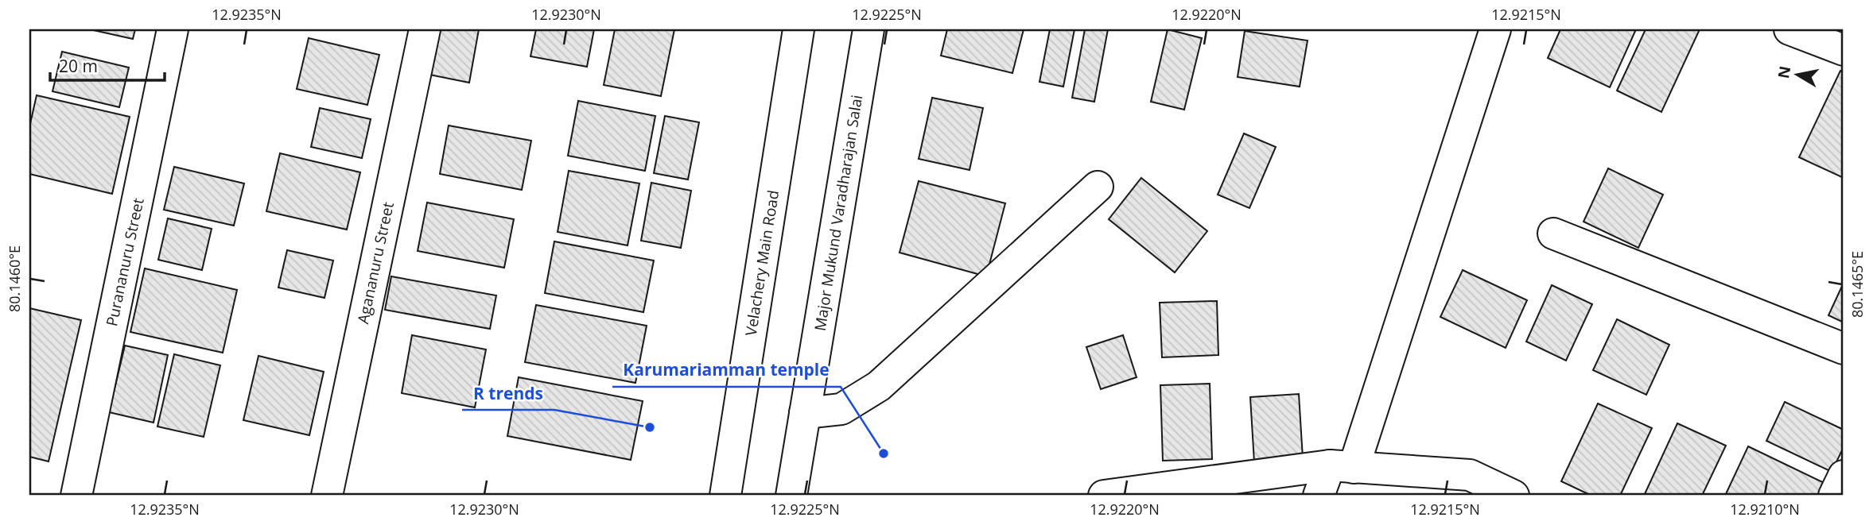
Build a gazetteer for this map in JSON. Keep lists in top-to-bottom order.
{
  "streets": {
    "street": [
      "Major Mukund Varadharajan Salai",
      "Purananuru Street",
      "Agananuru Street",
      "Velachery Main Road"
    ]
  },
  "places": ["R trends", "Karumariamman temple"],
  "scale_bar": "20 m",
  "north": "left",
  "coordinates": [
    "12.9235°N",
    "12.9230°N",
    "12.9225°N",
    "12.9220°N",
    "12.9215°N",
    "80.1460°E",
    "80.1465°E",
    "12.9210°N"
  ]
}
